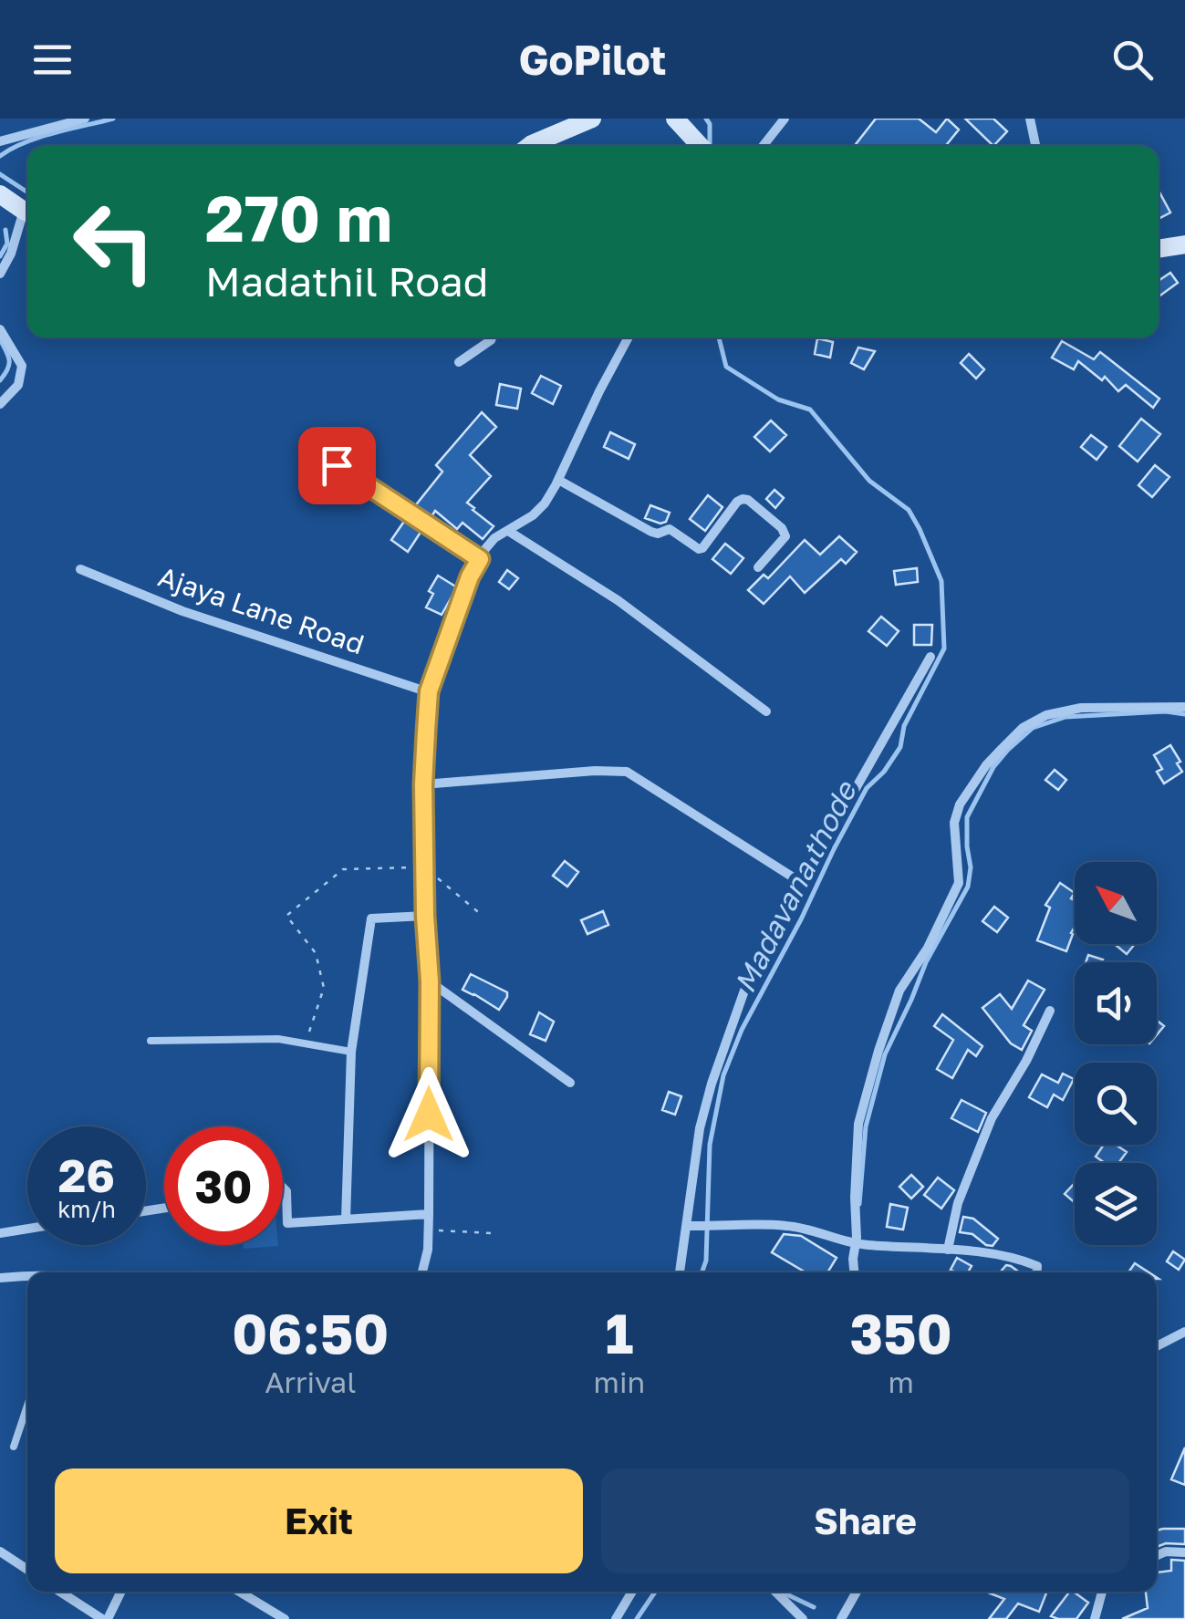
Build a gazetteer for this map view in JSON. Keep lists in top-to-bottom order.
{
  "streets": {
    "street": ["Ajaya Lane Road"]
  },
  "water": ["Madavana thode"],
  "north": "top left",
  "page": {
    "header": "GoPilot",
    "turn": ["270 m", "Madathil Road"],
    "speed": "26 km/h",
    "limit": "30",
    "eta": [
      "06:50",
      "Arrival",
      "1",
      "min",
      "350",
      "m"
    ],
    "buttons": ["Exit", "Share"]
  }
}
